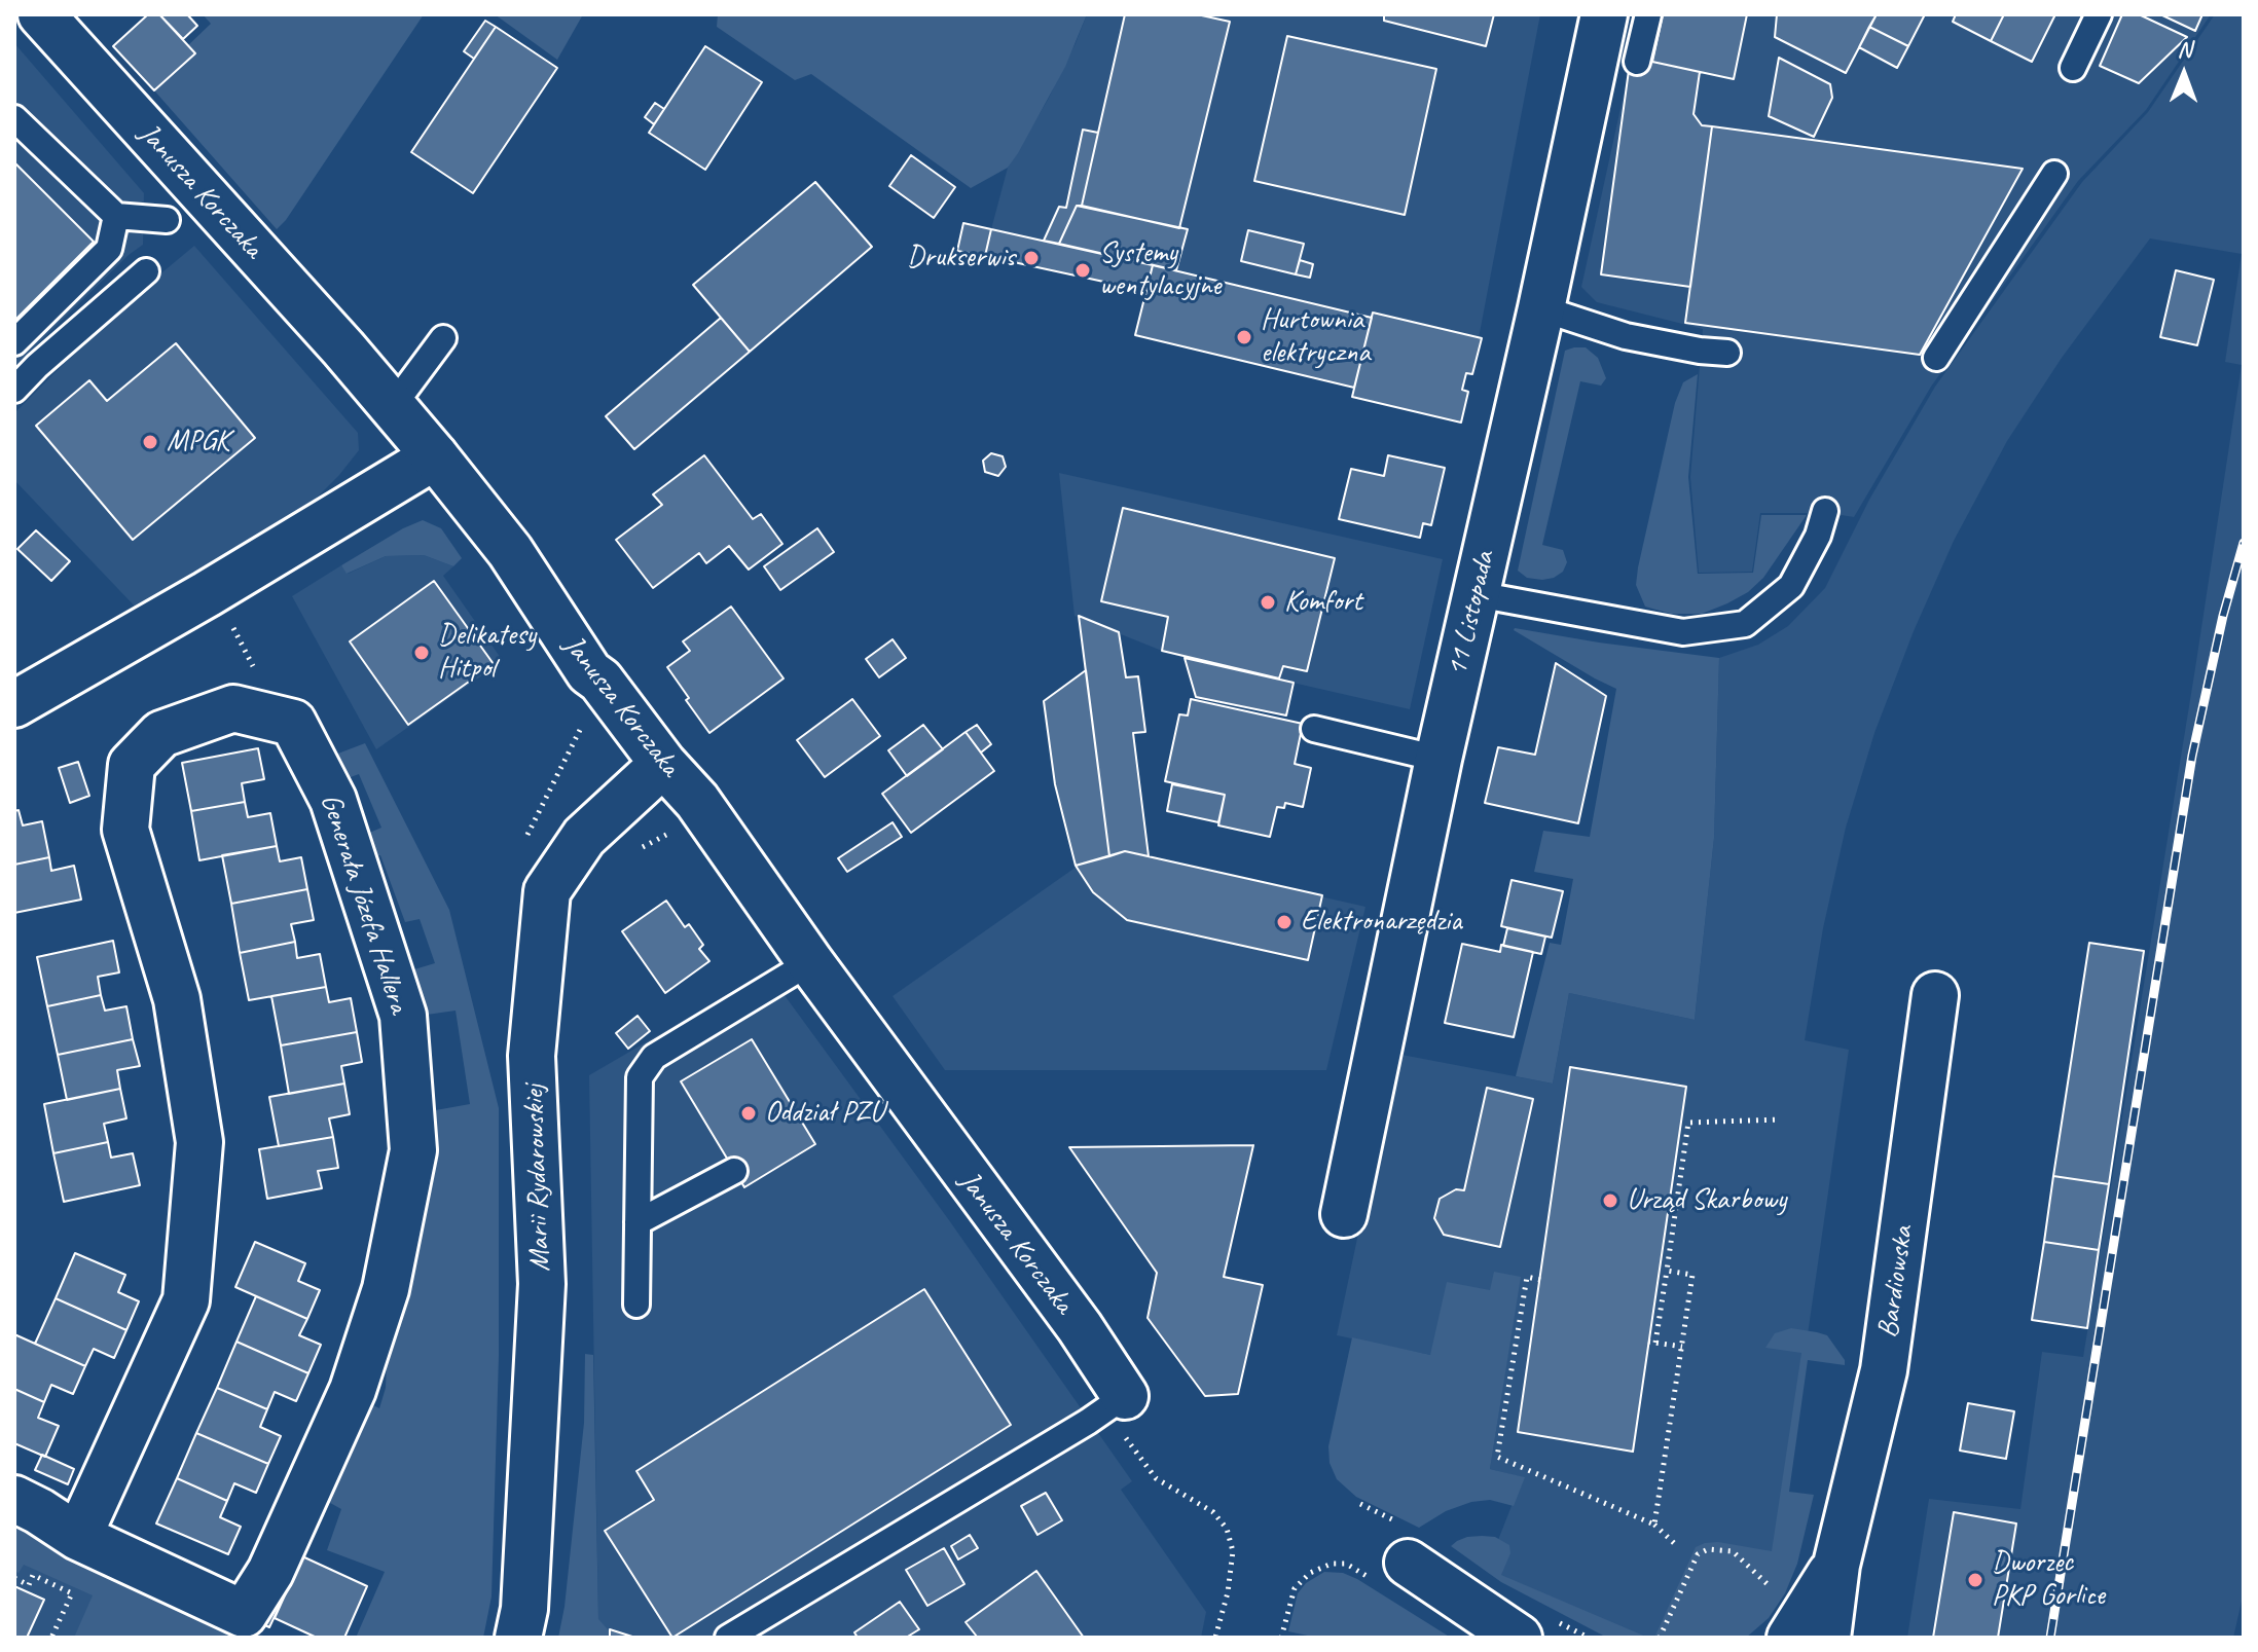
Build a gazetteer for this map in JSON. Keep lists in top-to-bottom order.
{
  "streets": {
    "street": [
      "Janusza Korczaka",
      "11 Listopada",
      "Generała Józefa Hallera",
      "Marii Rydarowskiej",
      "Bardiowska"
    ]
  },
  "crossings": [
    ["Janusza Korczaka", "Marii Rydarowskiej"]
  ],
  "places": [
    "Drukserwis",
    "Systemy wentylacyjne",
    "Hurtownia elektryczna",
    "MPGK",
    "Komfort",
    "Delikatesy Hitpol",
    "Elektronarzędzia",
    "Oddział PZU",
    "Urząd Skarbowy",
    "Dworzec PKP Gorlice"
  ],
  "north": "top"
}
